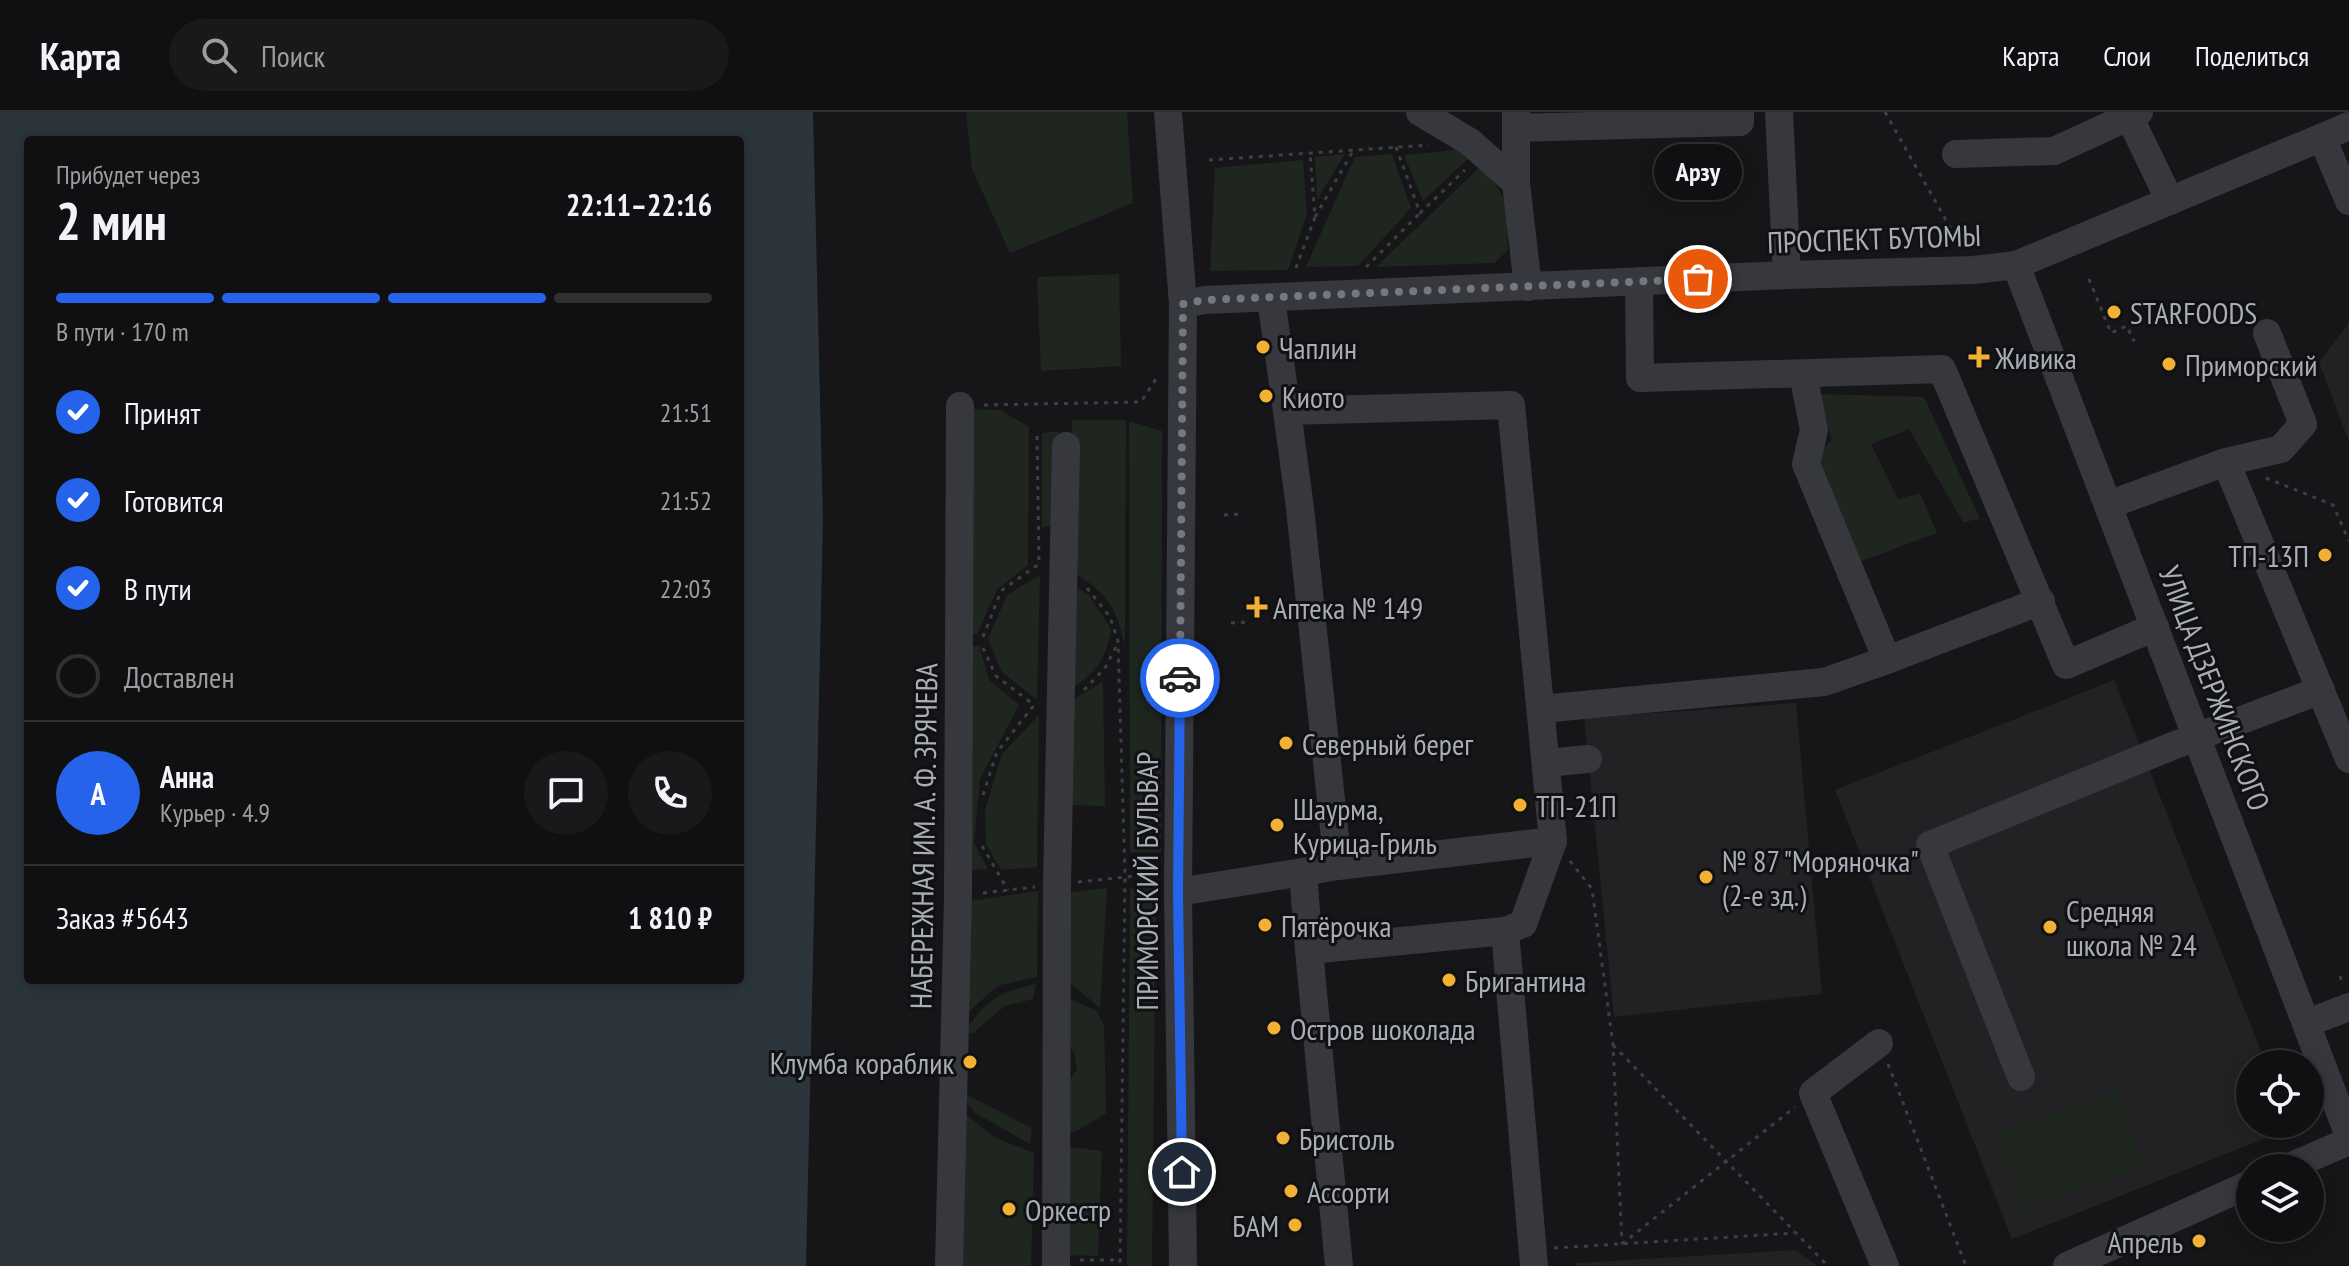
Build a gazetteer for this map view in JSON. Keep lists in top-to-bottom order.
{
  "streets": {
    "street": [
      "ПРОСПЕКТ БУТОМЫ",
      "УЛИЦА ДЗЕРЖИНСКОГО",
      "НАБЕРЕЖНАЯ ИМ. А. Ф. ЗРЯЧЕВА",
      "ПРИМОРСКИЙ БУЛЬВАР"
    ]
  },
  "crossings": [
    ["ПРОСПЕКТ БУТОМЫ", "УЛИЦА ДЗЕРЖИНСКОГО"],
    ["ПРОСПЕКТ БУТОМЫ", "ПРИМОРСКИЙ БУЛЬВАР"]
  ],
  "places": {
    "other": [
      "Арзу",
      "STARFOODS",
      "Чаплин",
      "Приморский",
      "Киото",
      "ТП-13П",
      "Северный берег",
      "ТП-21П",
      "Шаурма, Курица-Гриль",
      "№ 87 \"Моряночка\" (2-е зд.)",
      "Пятёрочка",
      "Средняя школа № 24",
      "Бригантина",
      "Остров шоколада",
      "Клумба кораблик",
      "Бристоль",
      "Ассорти",
      "Оркестр",
      "БАМ",
      "Апрель"
    ],
    "health": ["Живика", "Аптека № 149"]
  },
  "page": {
    "header": "Карта",
    "search": "Поиск",
    "nav": ["Карта", "Слои", "Поделиться"],
    "heading": ["2 мин", "Прибудет через", "22:11–22:16"],
    "panel": [
      "Анна",
      "Курьер · 4.9",
      "Заказ #5643",
      "1 810 ₽"
    ],
    "bubble": "Арзу",
    "bar": "В пути · 170 m",
    "list": [
      ["Принят", "21:51"],
      ["Готовится", "21:52"],
      ["В пути", "22:03"],
      "Доставлен"
    ],
    "round": "А"
  }
}
